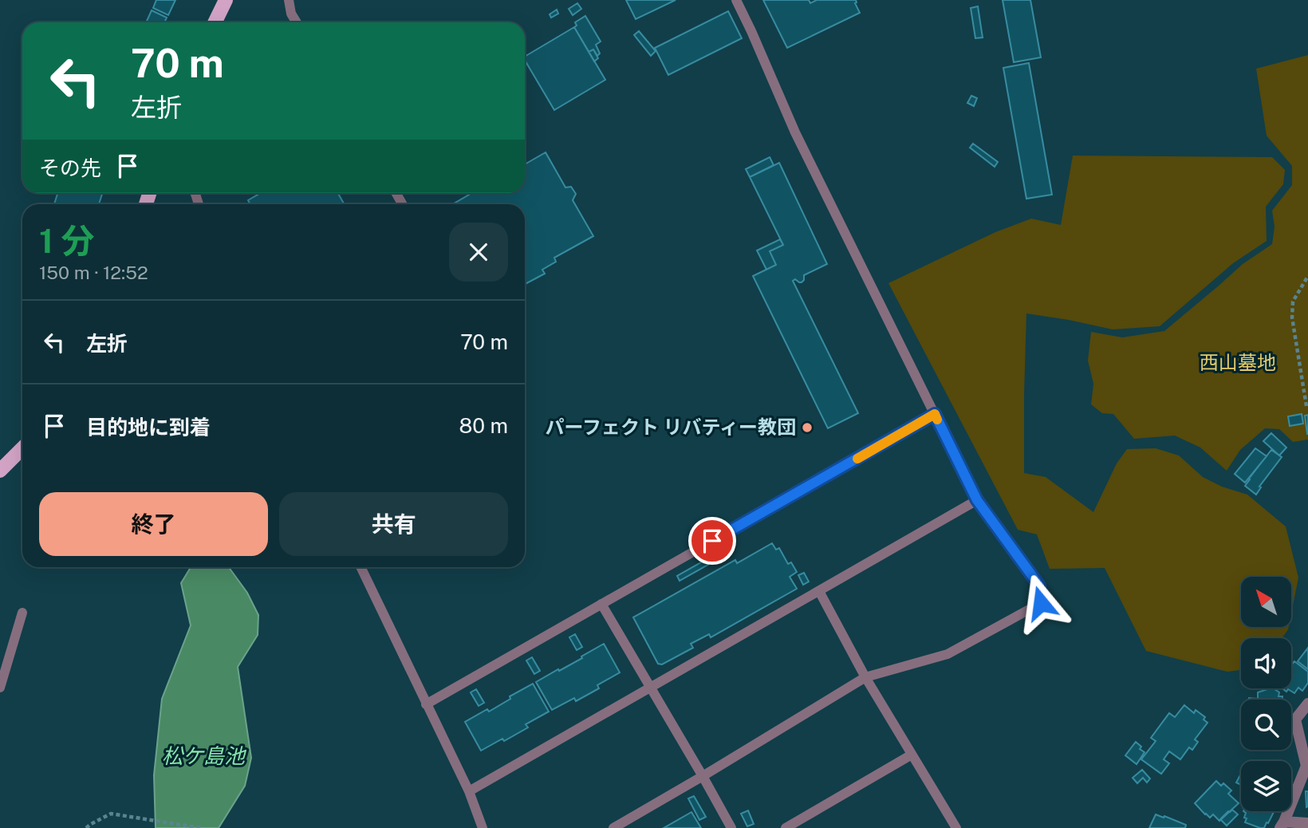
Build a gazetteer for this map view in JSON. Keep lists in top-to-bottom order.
{
  "water": ["松ケ島池"],
  "parks": ["西山墓地"],
  "places": ["パーフェクト リバティー教団"],
  "north": "top left",
  "page": {
    "turn": ["70 m", "左折"],
    "then": "その先",
    "heading": ["1 分", "150 m · 12:52"],
    "list": [
      {
        "name": "左折",
        "value": "70 m"
      },
      {
        "name": "目的地に到着",
        "value": "80 m"
      }
    ],
    "buttons": ["終了", "共有"]
  }
}
